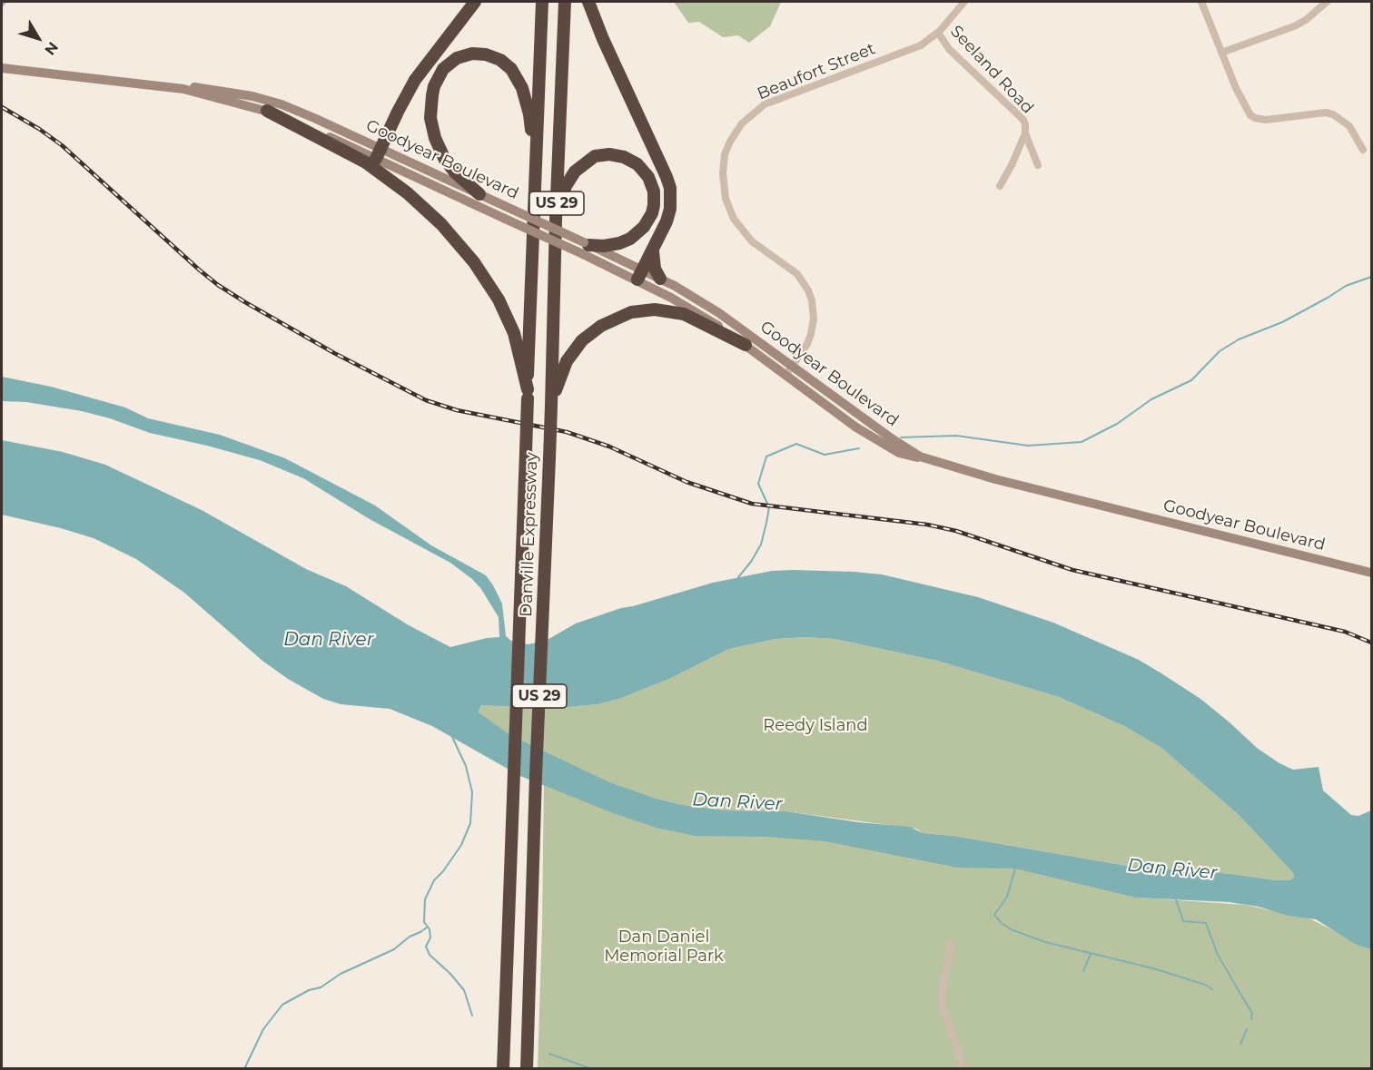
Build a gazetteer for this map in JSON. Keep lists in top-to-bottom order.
{
  "streets": {
    "highway": ["US 29", "Danville Expressway"],
    "main road": ["Goodyear Boulevard"],
    "street": ["Seeland Road", "Beaufort Street"]
  },
  "crossings": [
    ["Seeland Road", "Beaufort Street"],
    ["Beaufort Street", "Goodyear Boulevard"]
  ],
  "water": ["Dan River"],
  "parks": ["Reedy Island", "Dan Daniel Memorial Park"],
  "north": "bottom right"
}
